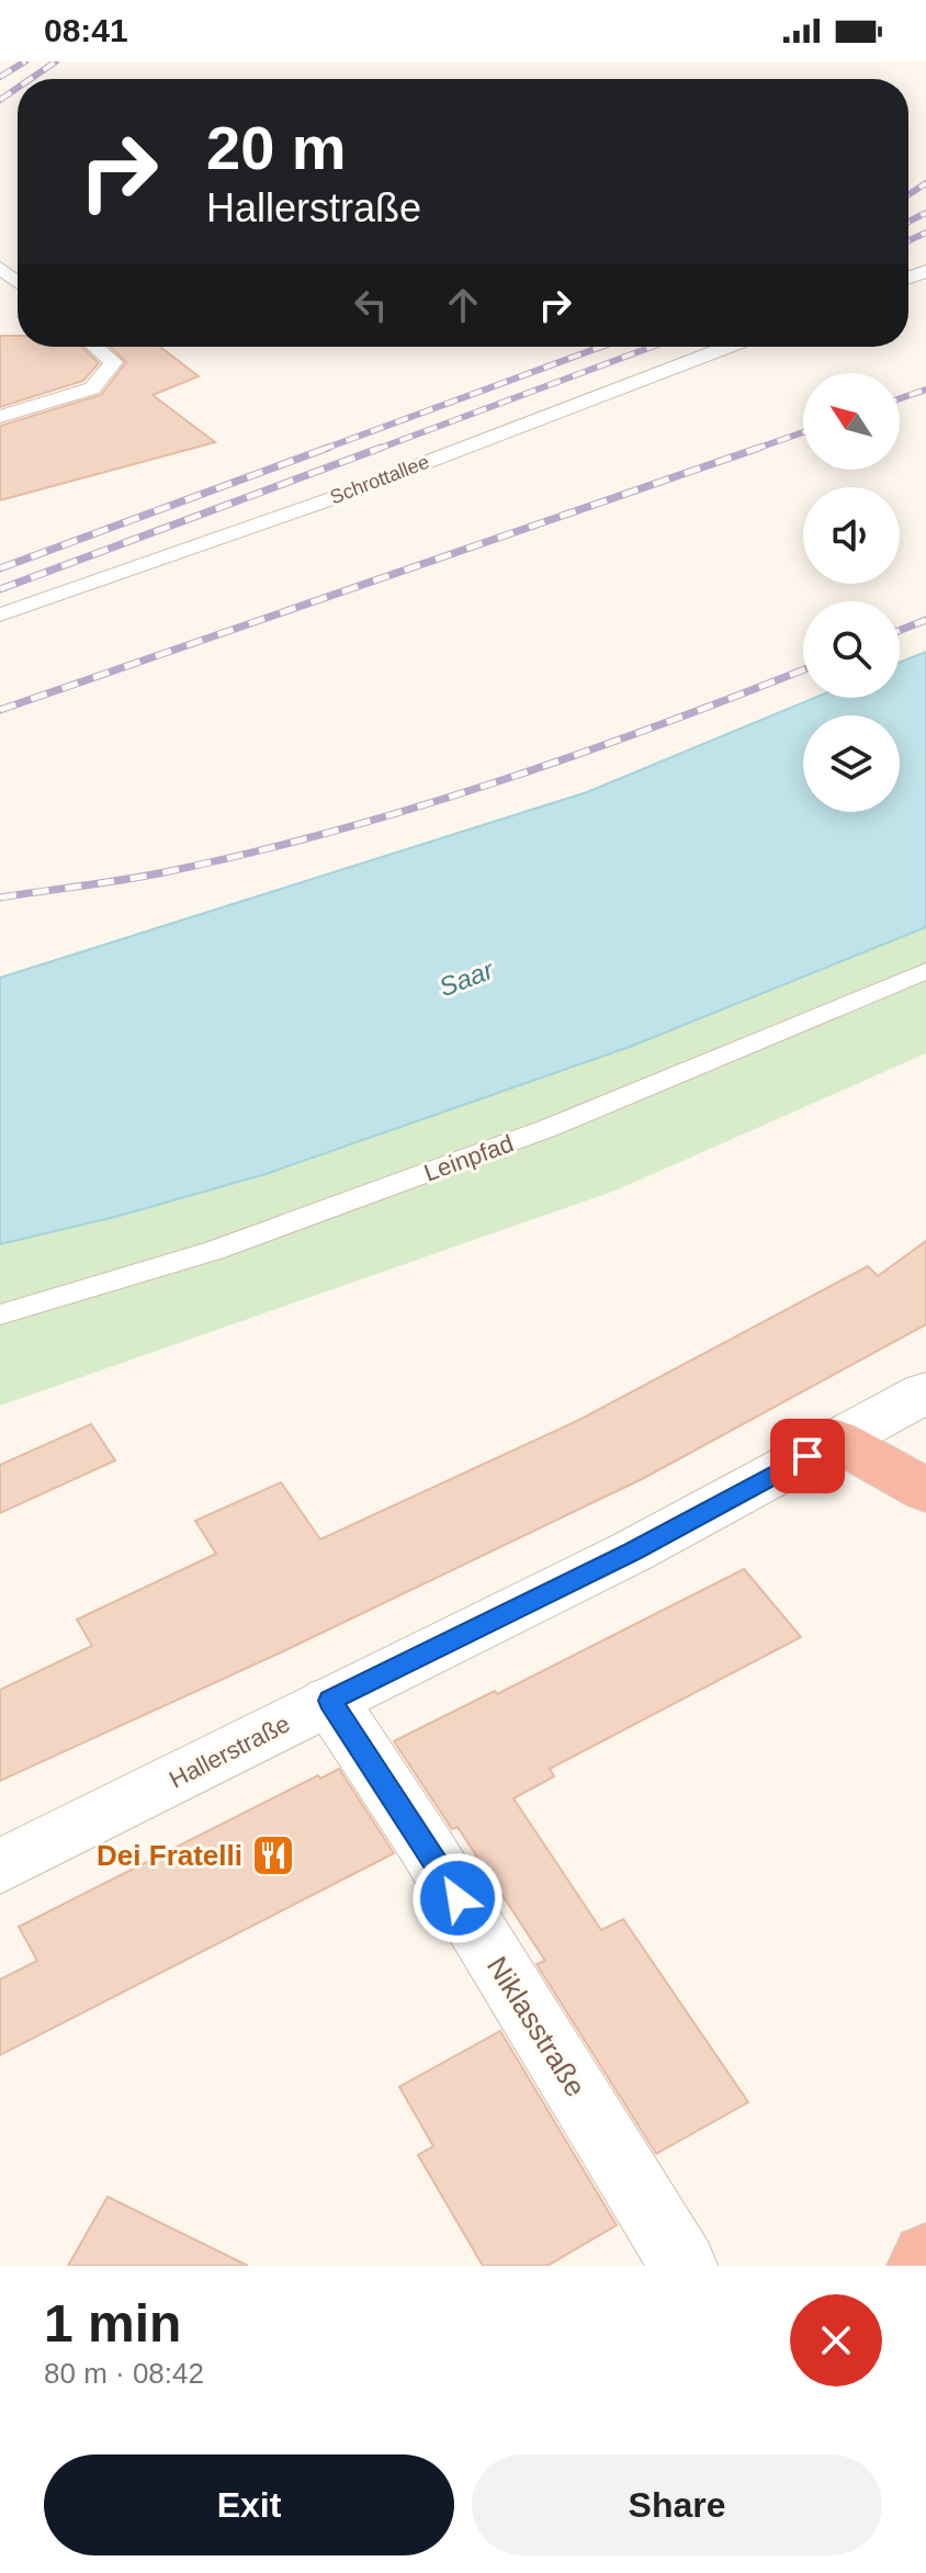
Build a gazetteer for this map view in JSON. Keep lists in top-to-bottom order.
{
  "streets": {
    "street": ["Hallerstraße", "Niklasstraße"],
    "lane": ["Schrottallee", "Leinpfad"]
  },
  "crossings": [
    ["Hallerstraße", "Niklasstraße"]
  ],
  "water": ["Saar"],
  "places": {
    "restaurant": ["Dei Fratelli"]
  },
  "north": "top left",
  "page": {
    "status": "08:41",
    "turn": ["20 m", "Hallerstraße"],
    "heading": ["1 min", "80 m · 08:42"],
    "buttons": ["Exit", "Share"]
  }
}
